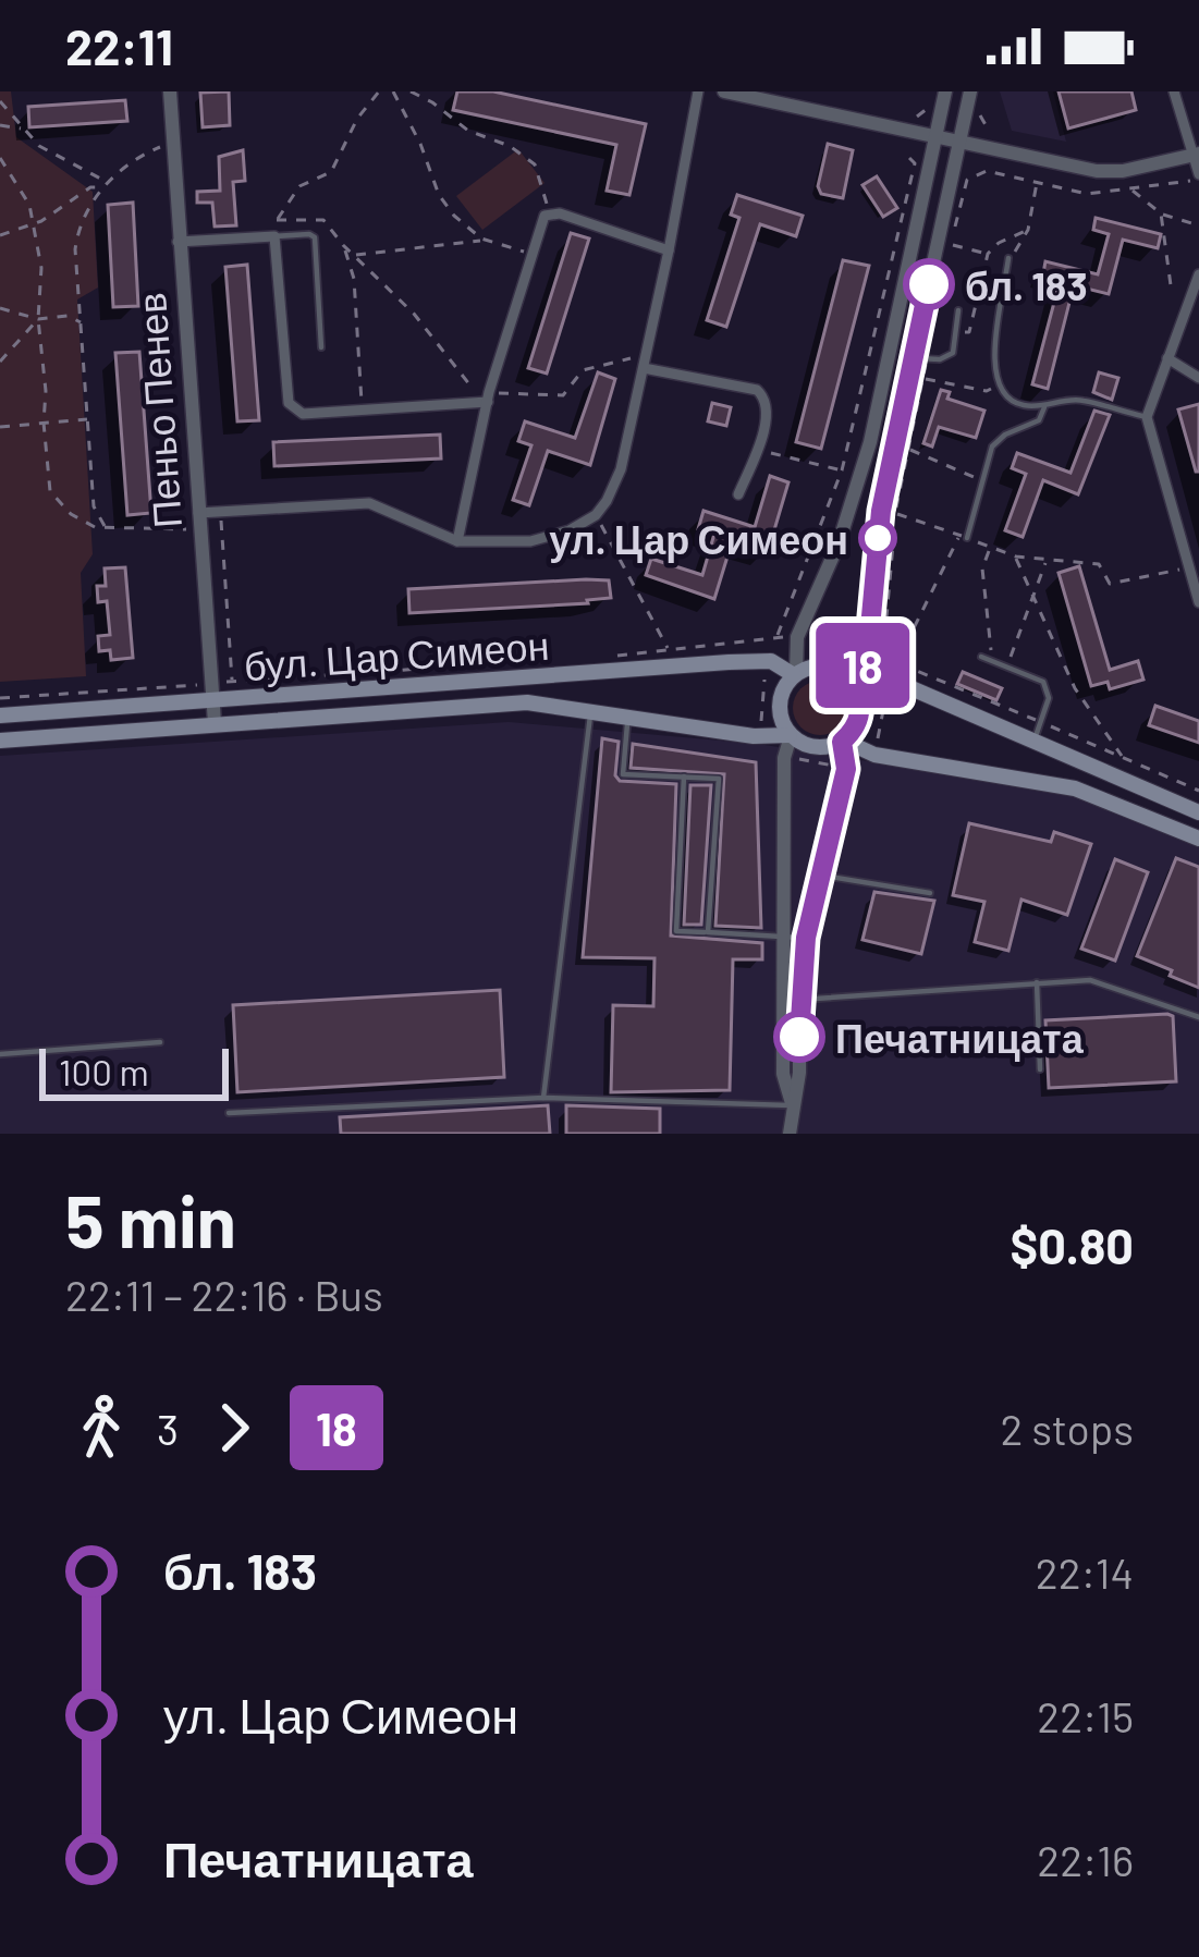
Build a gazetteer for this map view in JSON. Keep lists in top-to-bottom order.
{
  "streets": {
    "main road": ["бул. Цар Симеон"],
    "street": ["Пеньо Пенев"]
  },
  "crossings": [
    ["Пеньо Пенев", "бул. Цар Симеон"]
  ],
  "places": ["бл. 183", "ул. Цар Симеон", "Печатницата"],
  "lines": ["bus line 18"],
  "scale_bar": "100 m",
  "page": {
    "status": "22:11",
    "on_map": "18",
    "scale": "100 m",
    "heading": ["5 min", "22:11 – 22:16 · Bus", "$0.80"],
    "legs": ["3", "18", "2 stops"],
    "list": [
      {
        "name": "бл. 183",
        "value": "22:14"
      },
      {
        "name": "ул. Цар Симеон",
        "value": "22:15"
      },
      {
        "name": "Печатницата",
        "value": "22:16"
      }
    ]
  }
}
